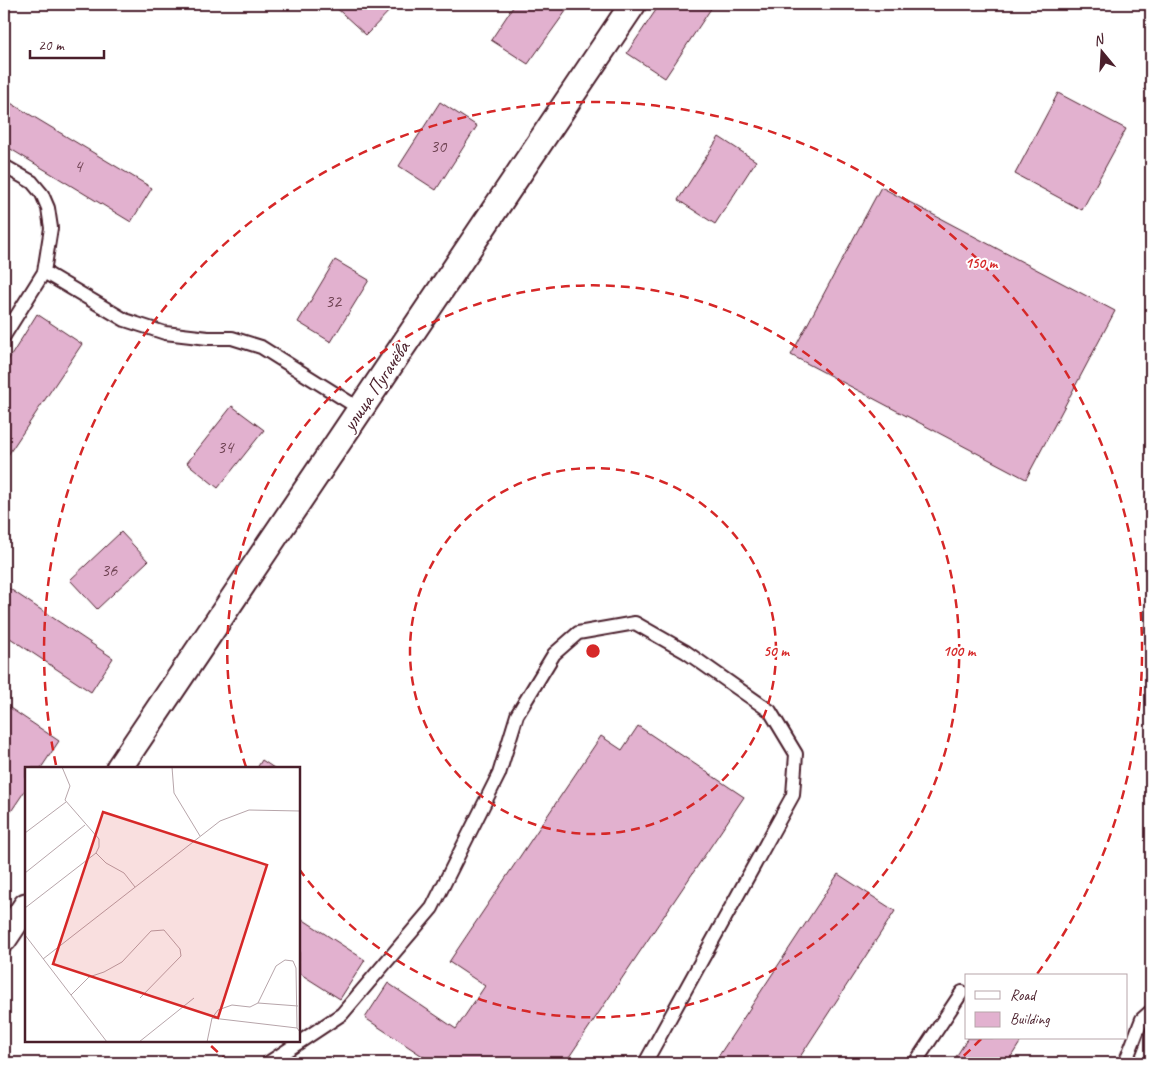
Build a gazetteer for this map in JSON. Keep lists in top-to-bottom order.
{
  "streets": {
    "street": ["улица Пугачёва"]
  },
  "house_numbers": [
    "30",
    "4",
    "32",
    "34",
    "36"
  ],
  "legend": ["Road", "Building"],
  "scale_bar": "20 m",
  "north": "top",
  "rings": ["150 m", "50 m", "100 m"]
}
